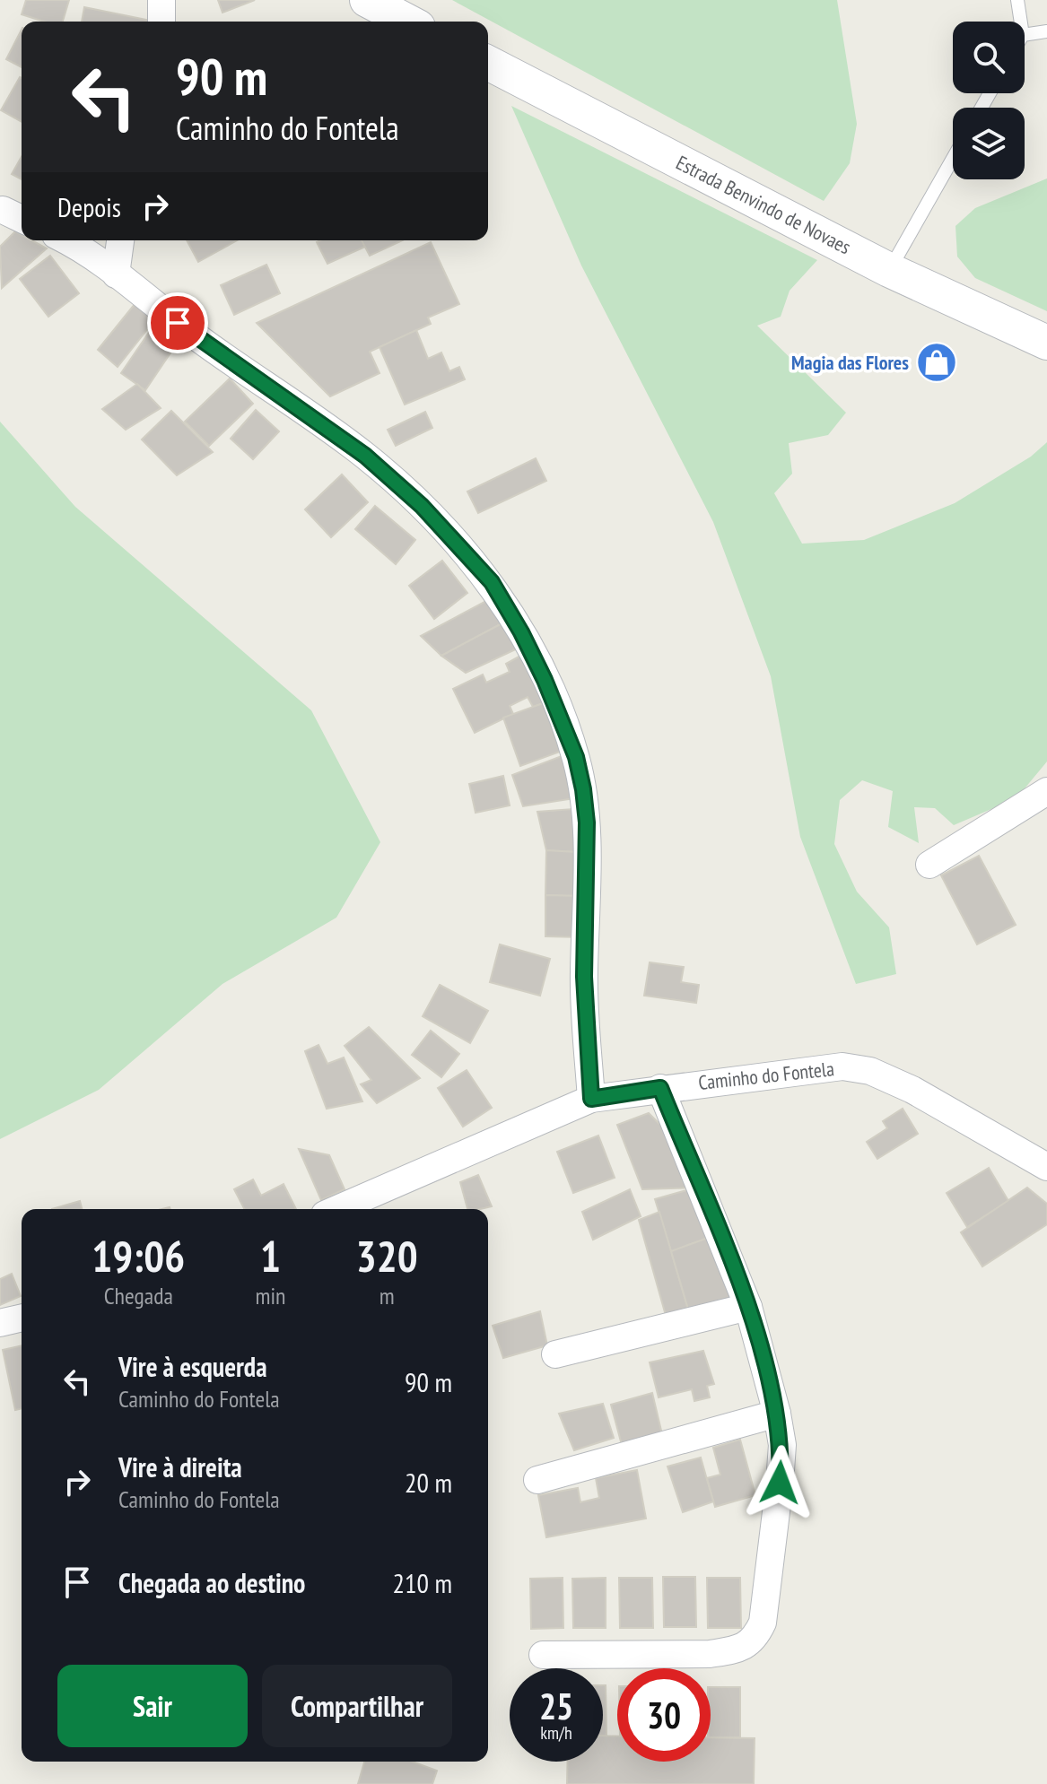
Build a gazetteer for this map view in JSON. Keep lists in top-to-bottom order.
{
  "streets": {
    "street": ["Estrada Benvindo de Novaes", "Caminho do Fontela"]
  },
  "places": {
    "shop": ["Magia das Flores"]
  },
  "page": {
    "turn": ["90 m", "Caminho do Fontela"],
    "then": "Depois",
    "eta": [
      "19:06",
      "Chegada",
      "1",
      "min",
      "320",
      "m"
    ],
    "list": [
      {
        "name": "Vire à esquerda",
        "note": "Caminho do Fontela",
        "value": "90 m"
      },
      {
        "name": "Vire à direita",
        "note": "Caminho do Fontela",
        "value": "20 m"
      },
      {
        "name": "Chegada ao destino",
        "value": "210 m"
      }
    ],
    "buttons": ["Sair", "Compartilhar"],
    "speed": "25 km/h",
    "limit": "30"
  }
}
